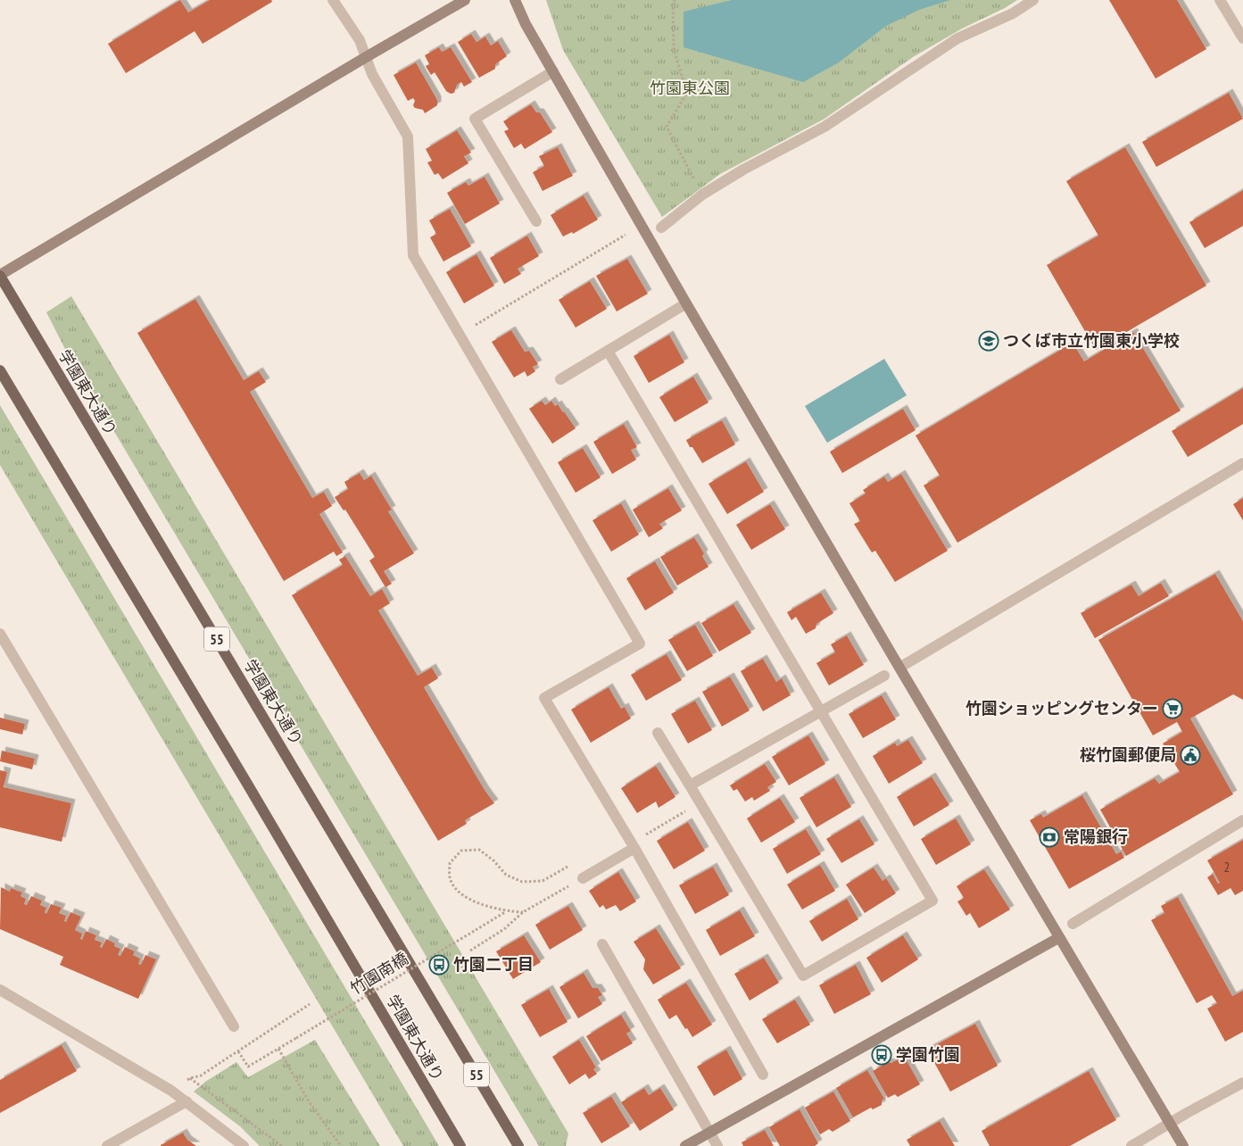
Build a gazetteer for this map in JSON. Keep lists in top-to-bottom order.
{
  "streets": {
    "main road": ["学園東大通り", "55"],
    "path": ["竹園南橋"]
  },
  "parks": ["竹園東公園"],
  "places": {
    "school or university": ["つくば市立竹園東小学校"],
    "supermarket": ["竹園ショッピングセンター"],
    "public building": ["桜竹園郵便局"],
    "bank": ["常陽銀行"],
    "bus stop": ["竹園二丁目", "学園竹園"]
  },
  "house_numbers": ["2"]
}
